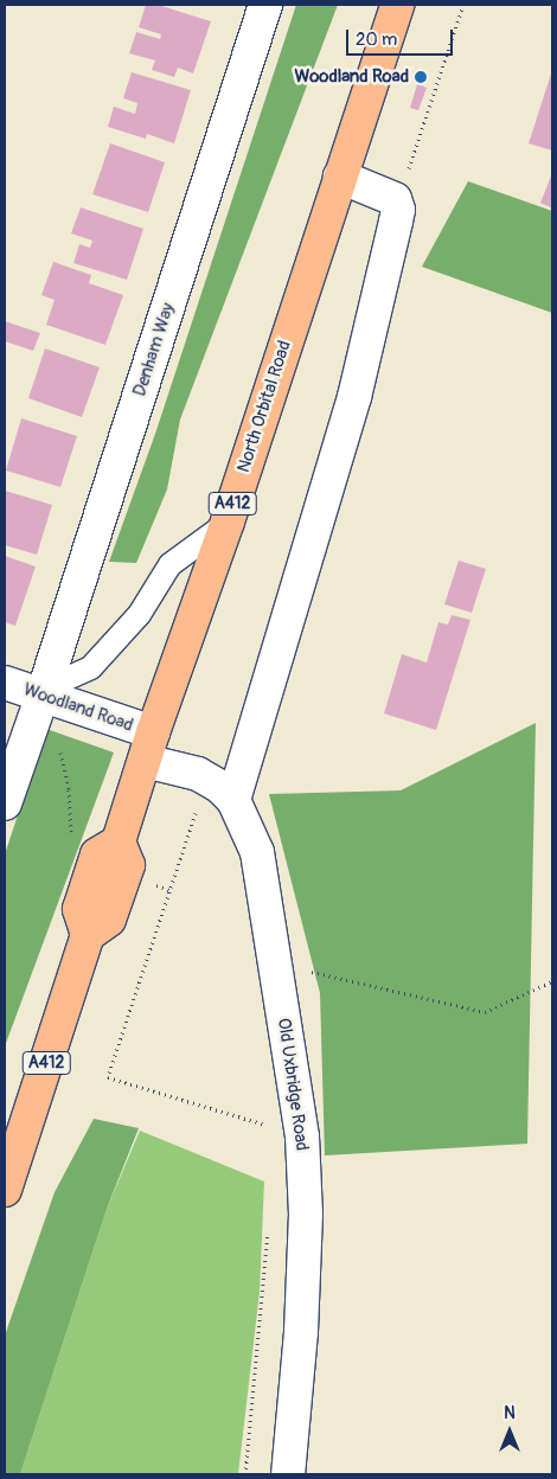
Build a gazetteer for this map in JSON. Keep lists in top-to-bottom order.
{
  "streets": {
    "main road": ["North Orbital Road", "A412"],
    "street": ["Denham Way", "Woodland Road", "Old Uxbridge Road"]
  },
  "crossings": [
    ["Denham Way", "Woodland Road"],
    ["North Orbital Road", "Woodland Road"],
    ["North Orbital Road", "Old Uxbridge Road"],
    ["Woodland Road", "Old Uxbridge Road"]
  ],
  "places": ["Woodland Road"],
  "scale_bar": "20 m",
  "north": "top"
}
